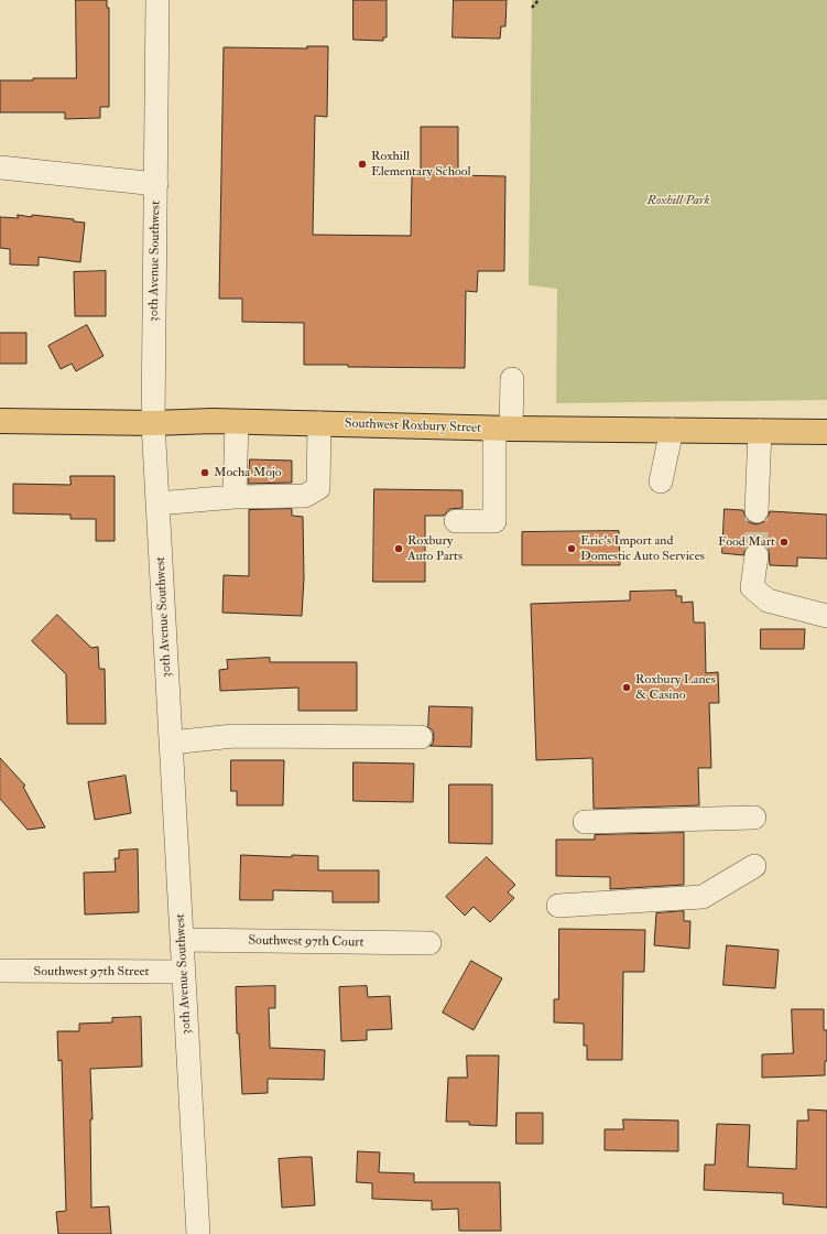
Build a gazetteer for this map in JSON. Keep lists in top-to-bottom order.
{
  "streets": {
    "main road": ["Southwest Roxbury Street"],
    "street": ["30th Avenue Southwest", "Southwest 97th Court", "Southwest 97th Street"]
  },
  "crossings": [
    ["30th Avenue Southwest", "Southwest Roxbury Street"],
    ["30th Avenue Southwest", "Southwest 97th Court"],
    ["30th Avenue Southwest", "Southwest 97th Street"]
  ],
  "parks": ["Roxhill Park"],
  "places": [
    "Roxhill Elementary School",
    "Mocha Mojo",
    "Food Mart",
    "Roxbury Auto Parts",
    "Eric's Import and Domestic Auto Services",
    "Roxbury Lanes & Casino"
  ]
}
